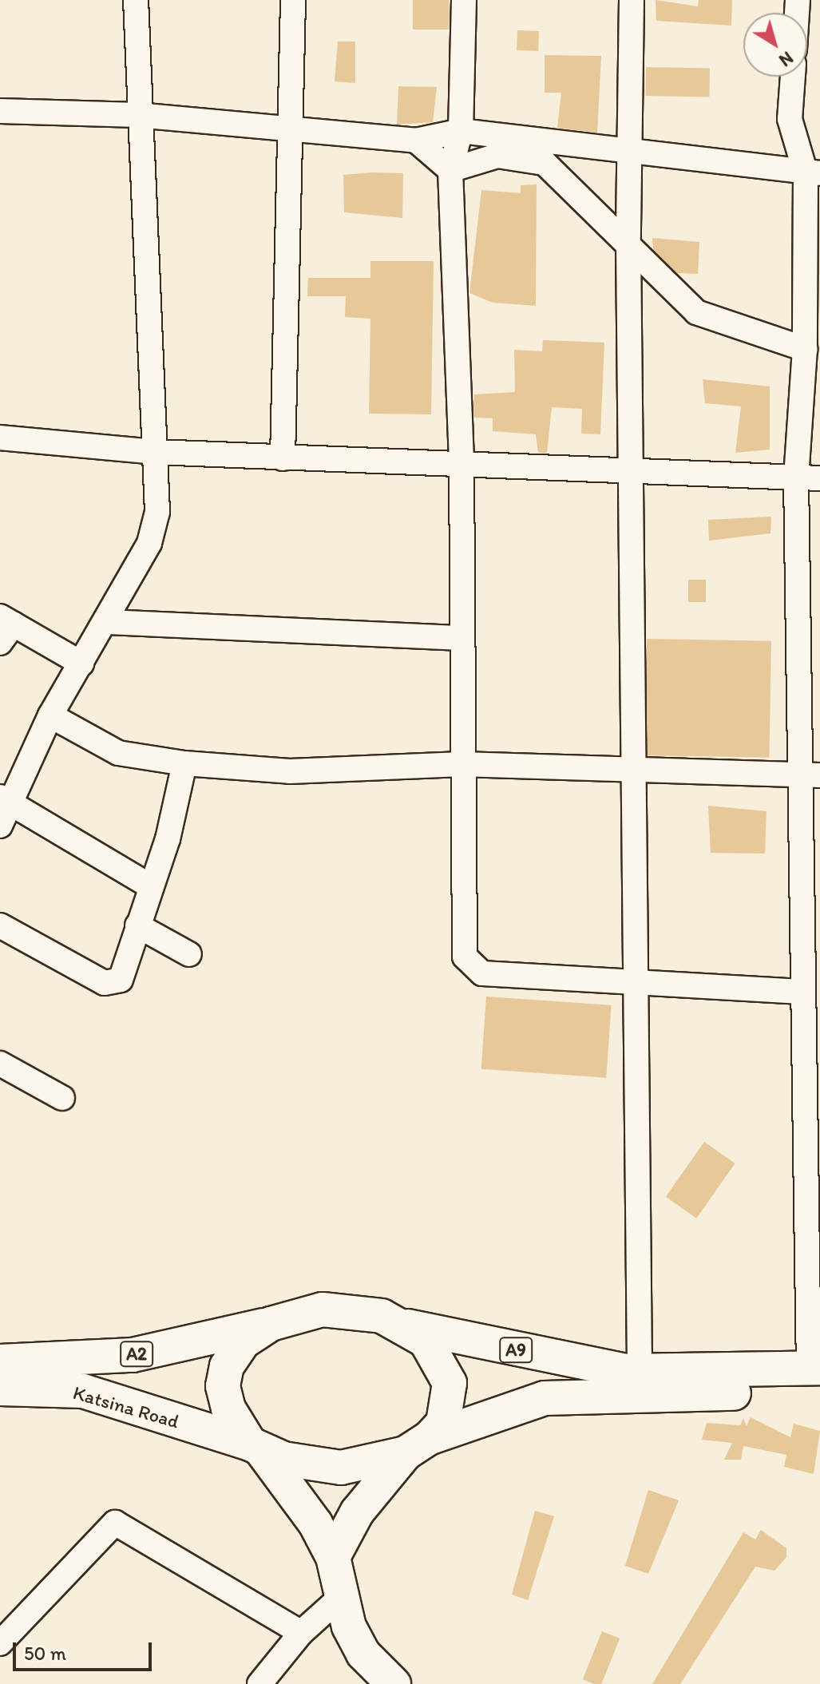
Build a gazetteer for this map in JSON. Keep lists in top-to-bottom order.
{
  "streets": {
    "highway": ["A9", "A2", "Katsina Road"]
  },
  "crossings": [
    ["A9", "A2"],
    ["A9", "Katsina Road"],
    ["A2", "Katsina Road"]
  ],
  "scale_bar": "50 m",
  "north": "bottom right"
}
